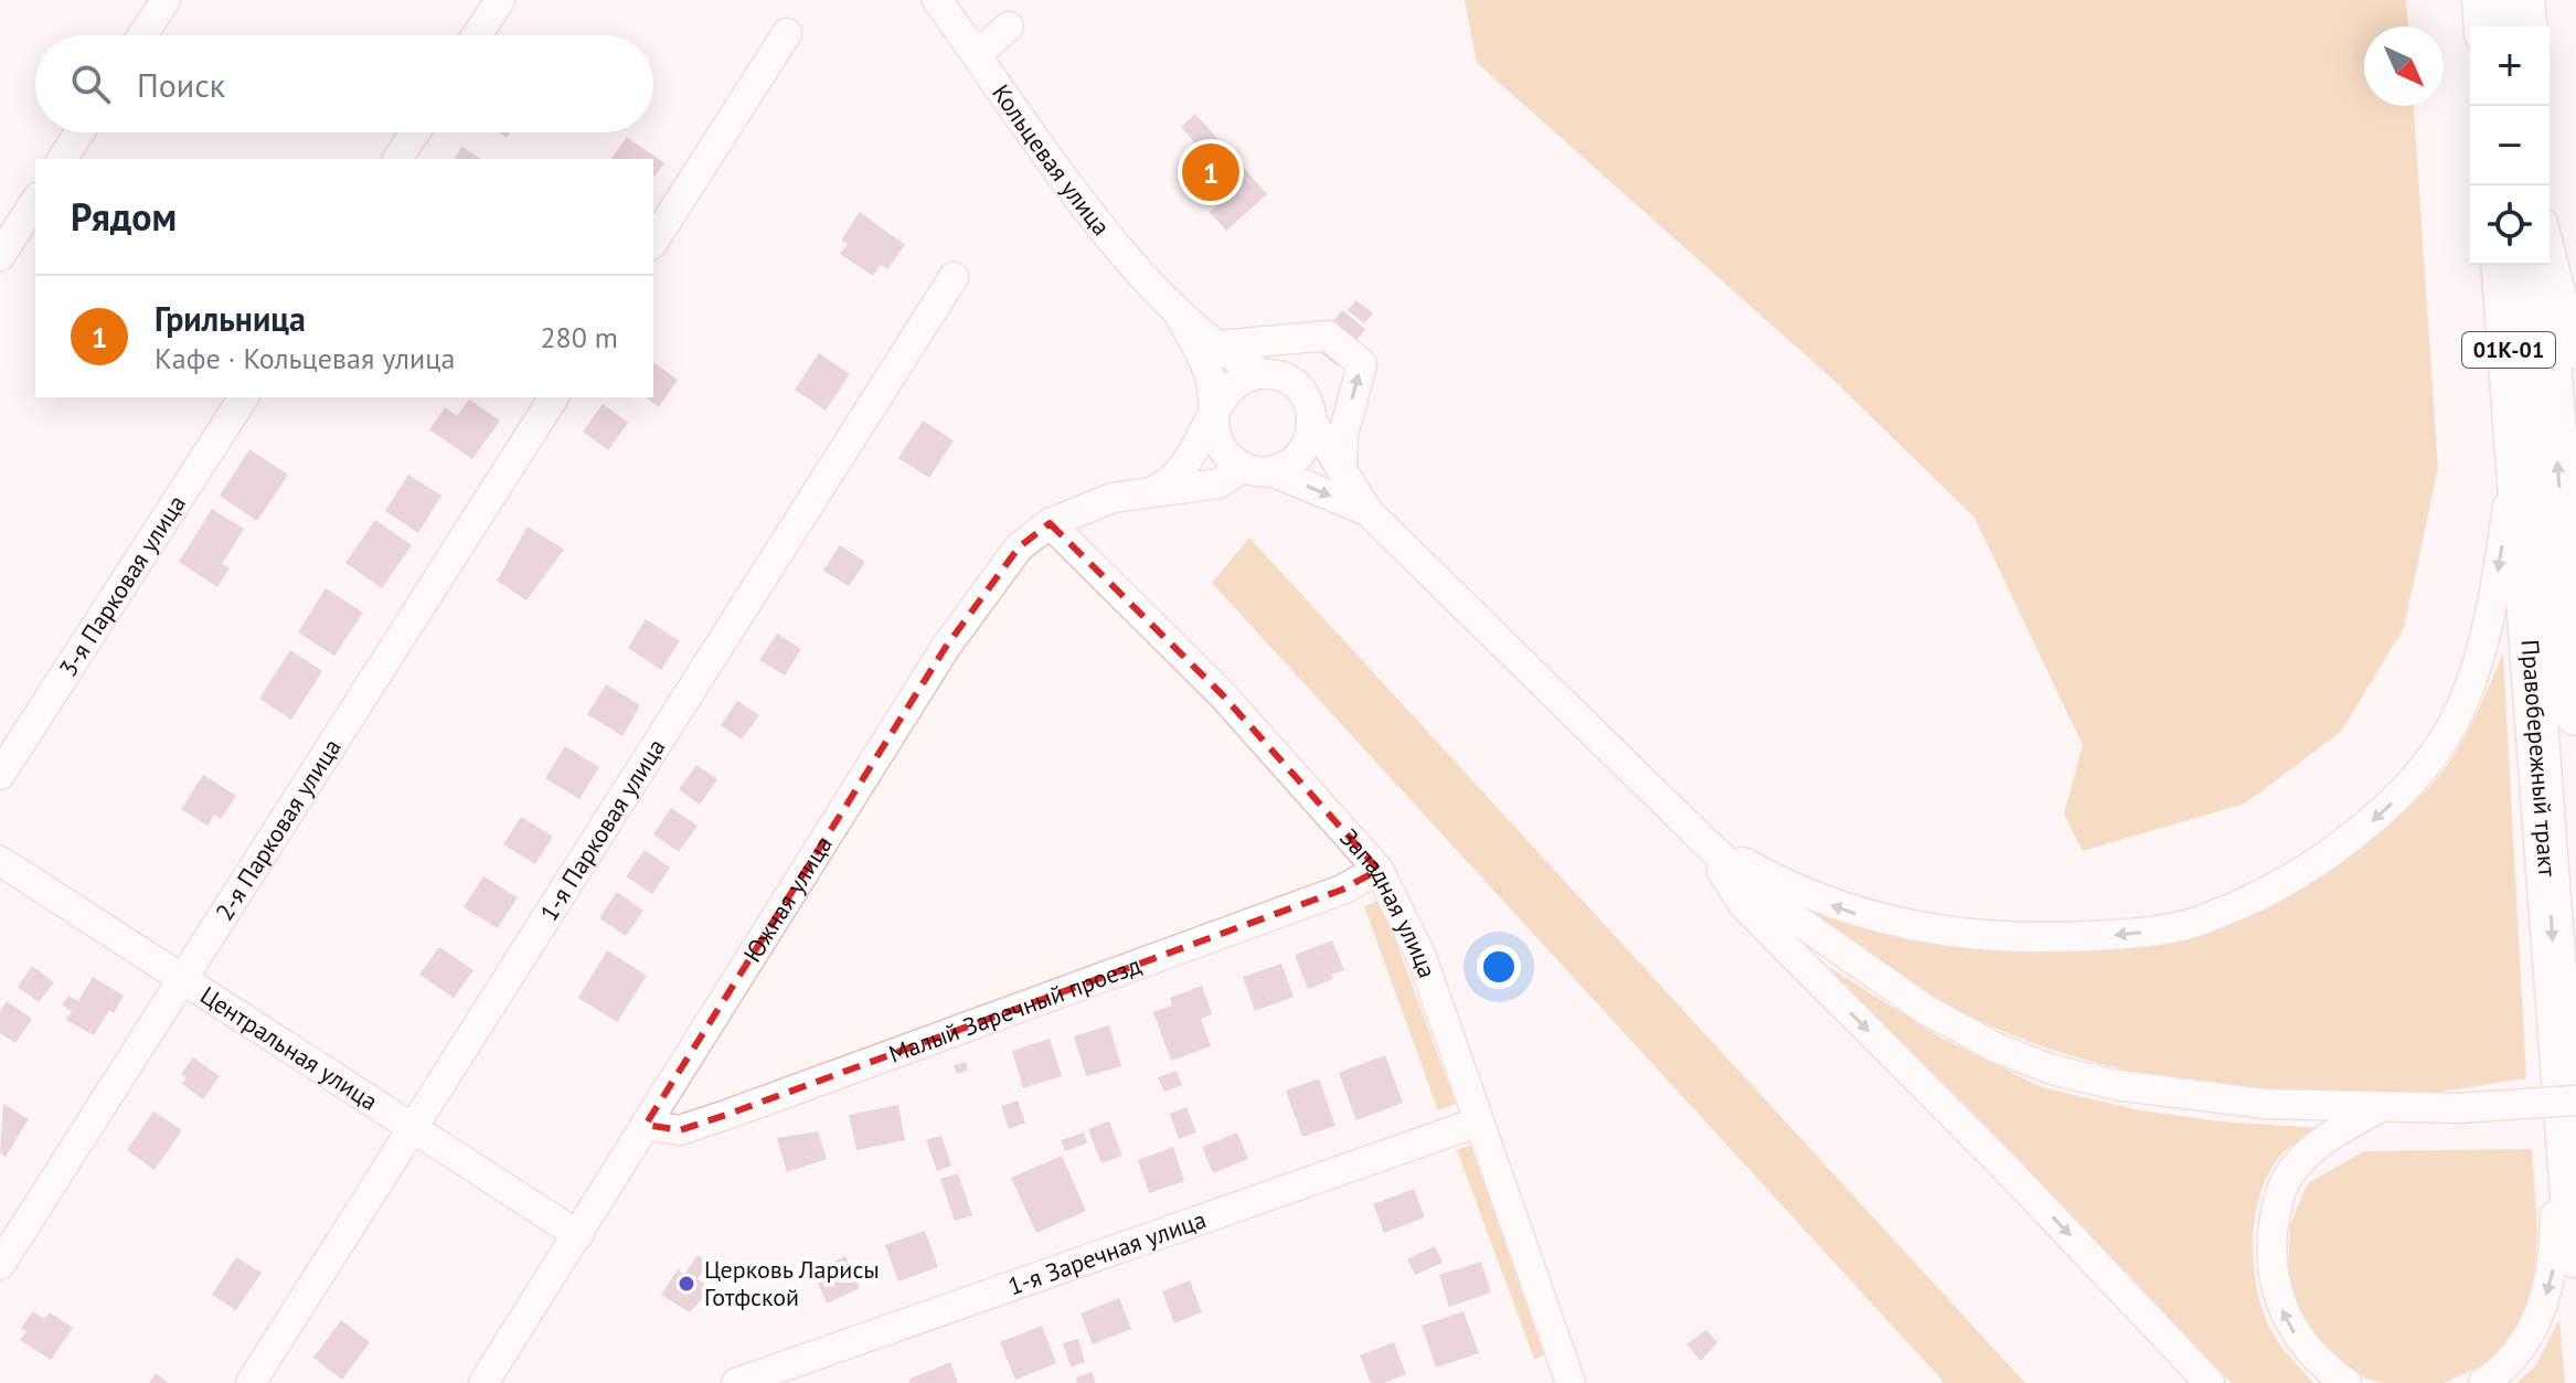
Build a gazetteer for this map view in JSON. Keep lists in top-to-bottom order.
{
  "streets": {
    "highway": ["01К-01", "Правобережный тракт"],
    "street": [
      "Кольцевая улица",
      "3-я Парковая улица",
      "2-я Парковая улица",
      "1-я Парковая улица",
      "Южная улица",
      "Западная улица",
      "Малый Заречный проезд",
      "Центральная улица",
      "1-я Заречная улица"
    ]
  },
  "crossings": [
    ["2-я Парковая улица", "Центральная улица"],
    ["1-я Парковая улица", "Центральная улица"],
    ["Южная улица", "Западная улица"],
    ["Южная улица", "Малый Заречный проезд"],
    ["Южная улица", "Центральная улица"],
    ["Западная улица", "Малый Заречный проезд"],
    ["Западная улица", "1-я Заречная улица"]
  ],
  "places": ["Церковь Ларисы Готфской"],
  "north": "bottom right",
  "page": {
    "map_buttons": ["+", "−"],
    "search": "Поиск",
    "pins": "1",
    "heading": "Рядом",
    "list": [
      {
        "mark": "1",
        "name": "Грильница",
        "note": "Кафе · Кольцевая улица",
        "value": "280 m"
      }
    ]
  }
}
